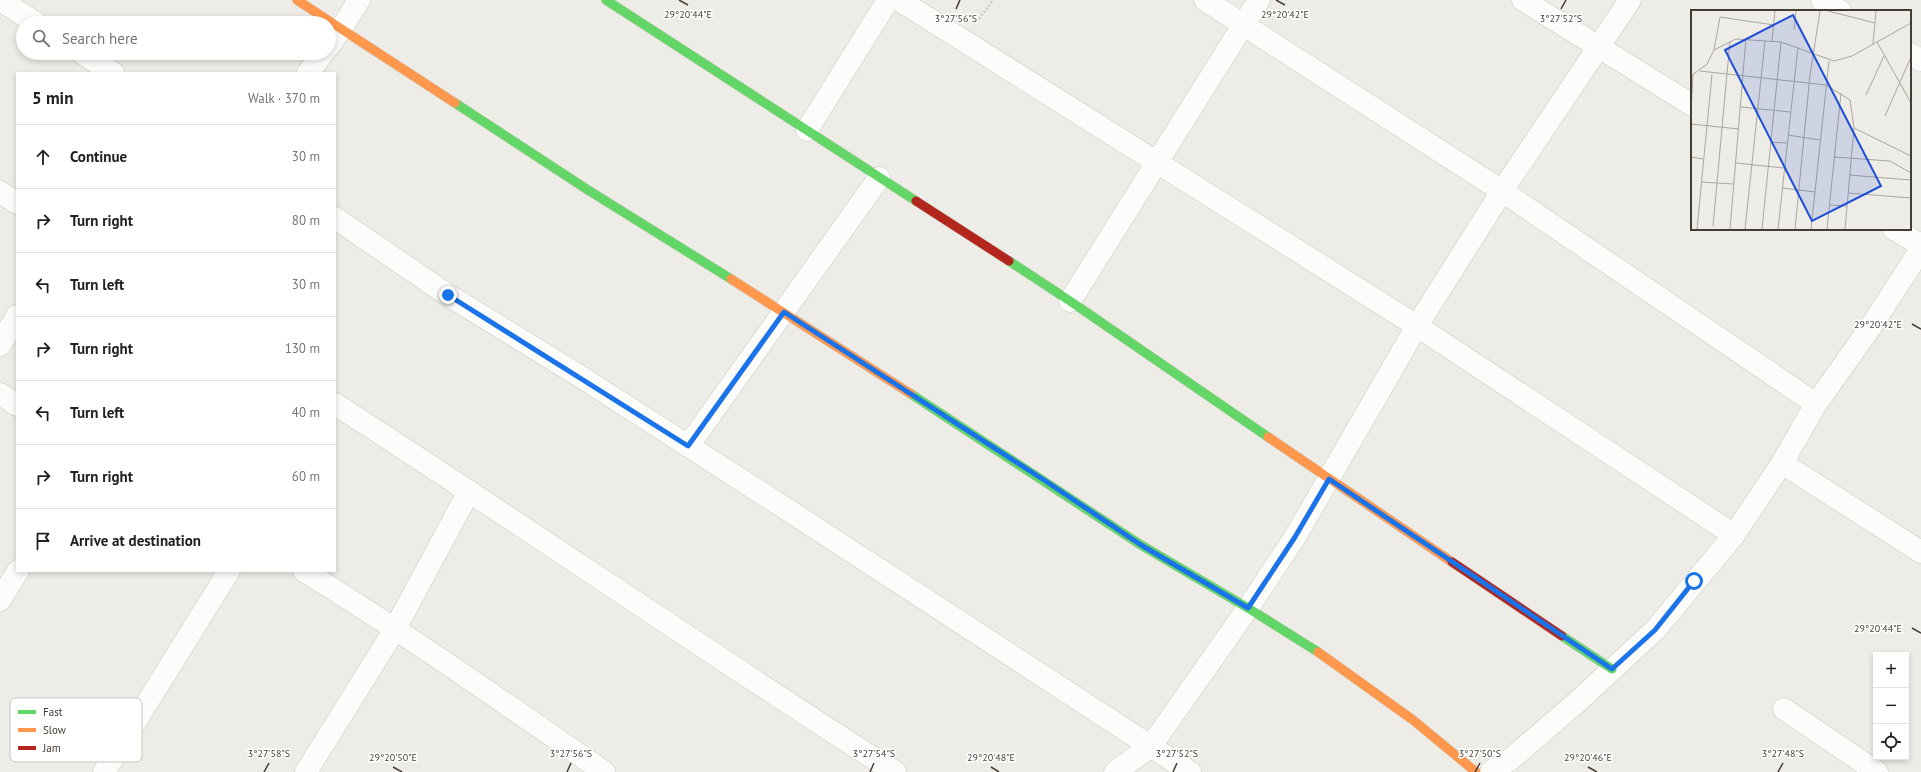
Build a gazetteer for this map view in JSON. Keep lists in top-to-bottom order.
{
  "legend": ["Fast", "Slow", "Jam"],
  "page": {
    "search": "Search here",
    "heading": ["5 min", "Walk · 370 m"],
    "list": [
      ["Continue", "30 m"],
      ["Turn right", "80 m"],
      ["Turn left", "30 m"],
      ["Turn right", "130 m"],
      ["Turn left", "40 m"],
      ["Turn right", "60 m"],
      "Arrive at destination"
    ],
    "map_buttons": ["+", "−"]
  },
  "coordinates": [
    "29°20'44\"E",
    "29°20'42\"E",
    "3°27'56\"S",
    "3°27'52\"S",
    "3°27'58\"S",
    "3°27'54\"S",
    "3°27'50\"S",
    "3°27'48\"S",
    "29°20'50\"E",
    "29°20'48\"E",
    "29°20'46\"E"
  ]
}
